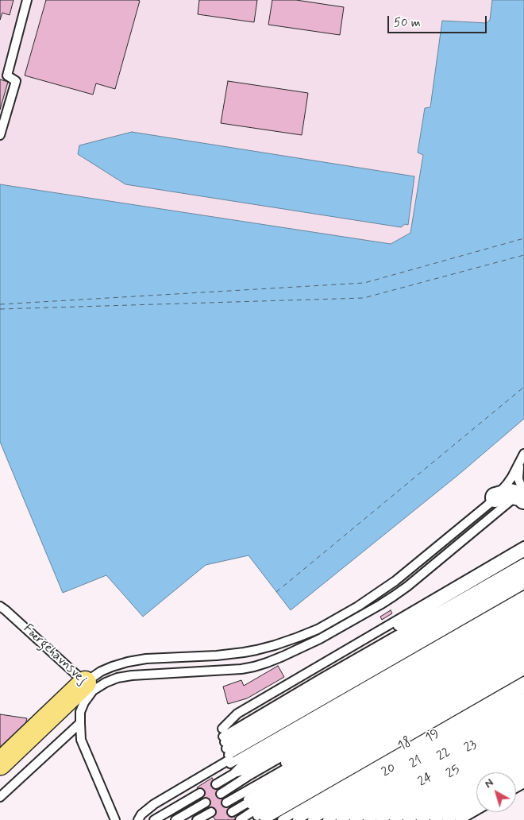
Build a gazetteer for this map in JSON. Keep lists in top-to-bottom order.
{
  "streets": {
    "lane": [
      "Færgehavnsvej",
      "19",
      "18",
      "23",
      "22",
      "21",
      "20",
      "25",
      "24"
    ]
  },
  "scale_bar": "50 m",
  "north": "top left"
}
